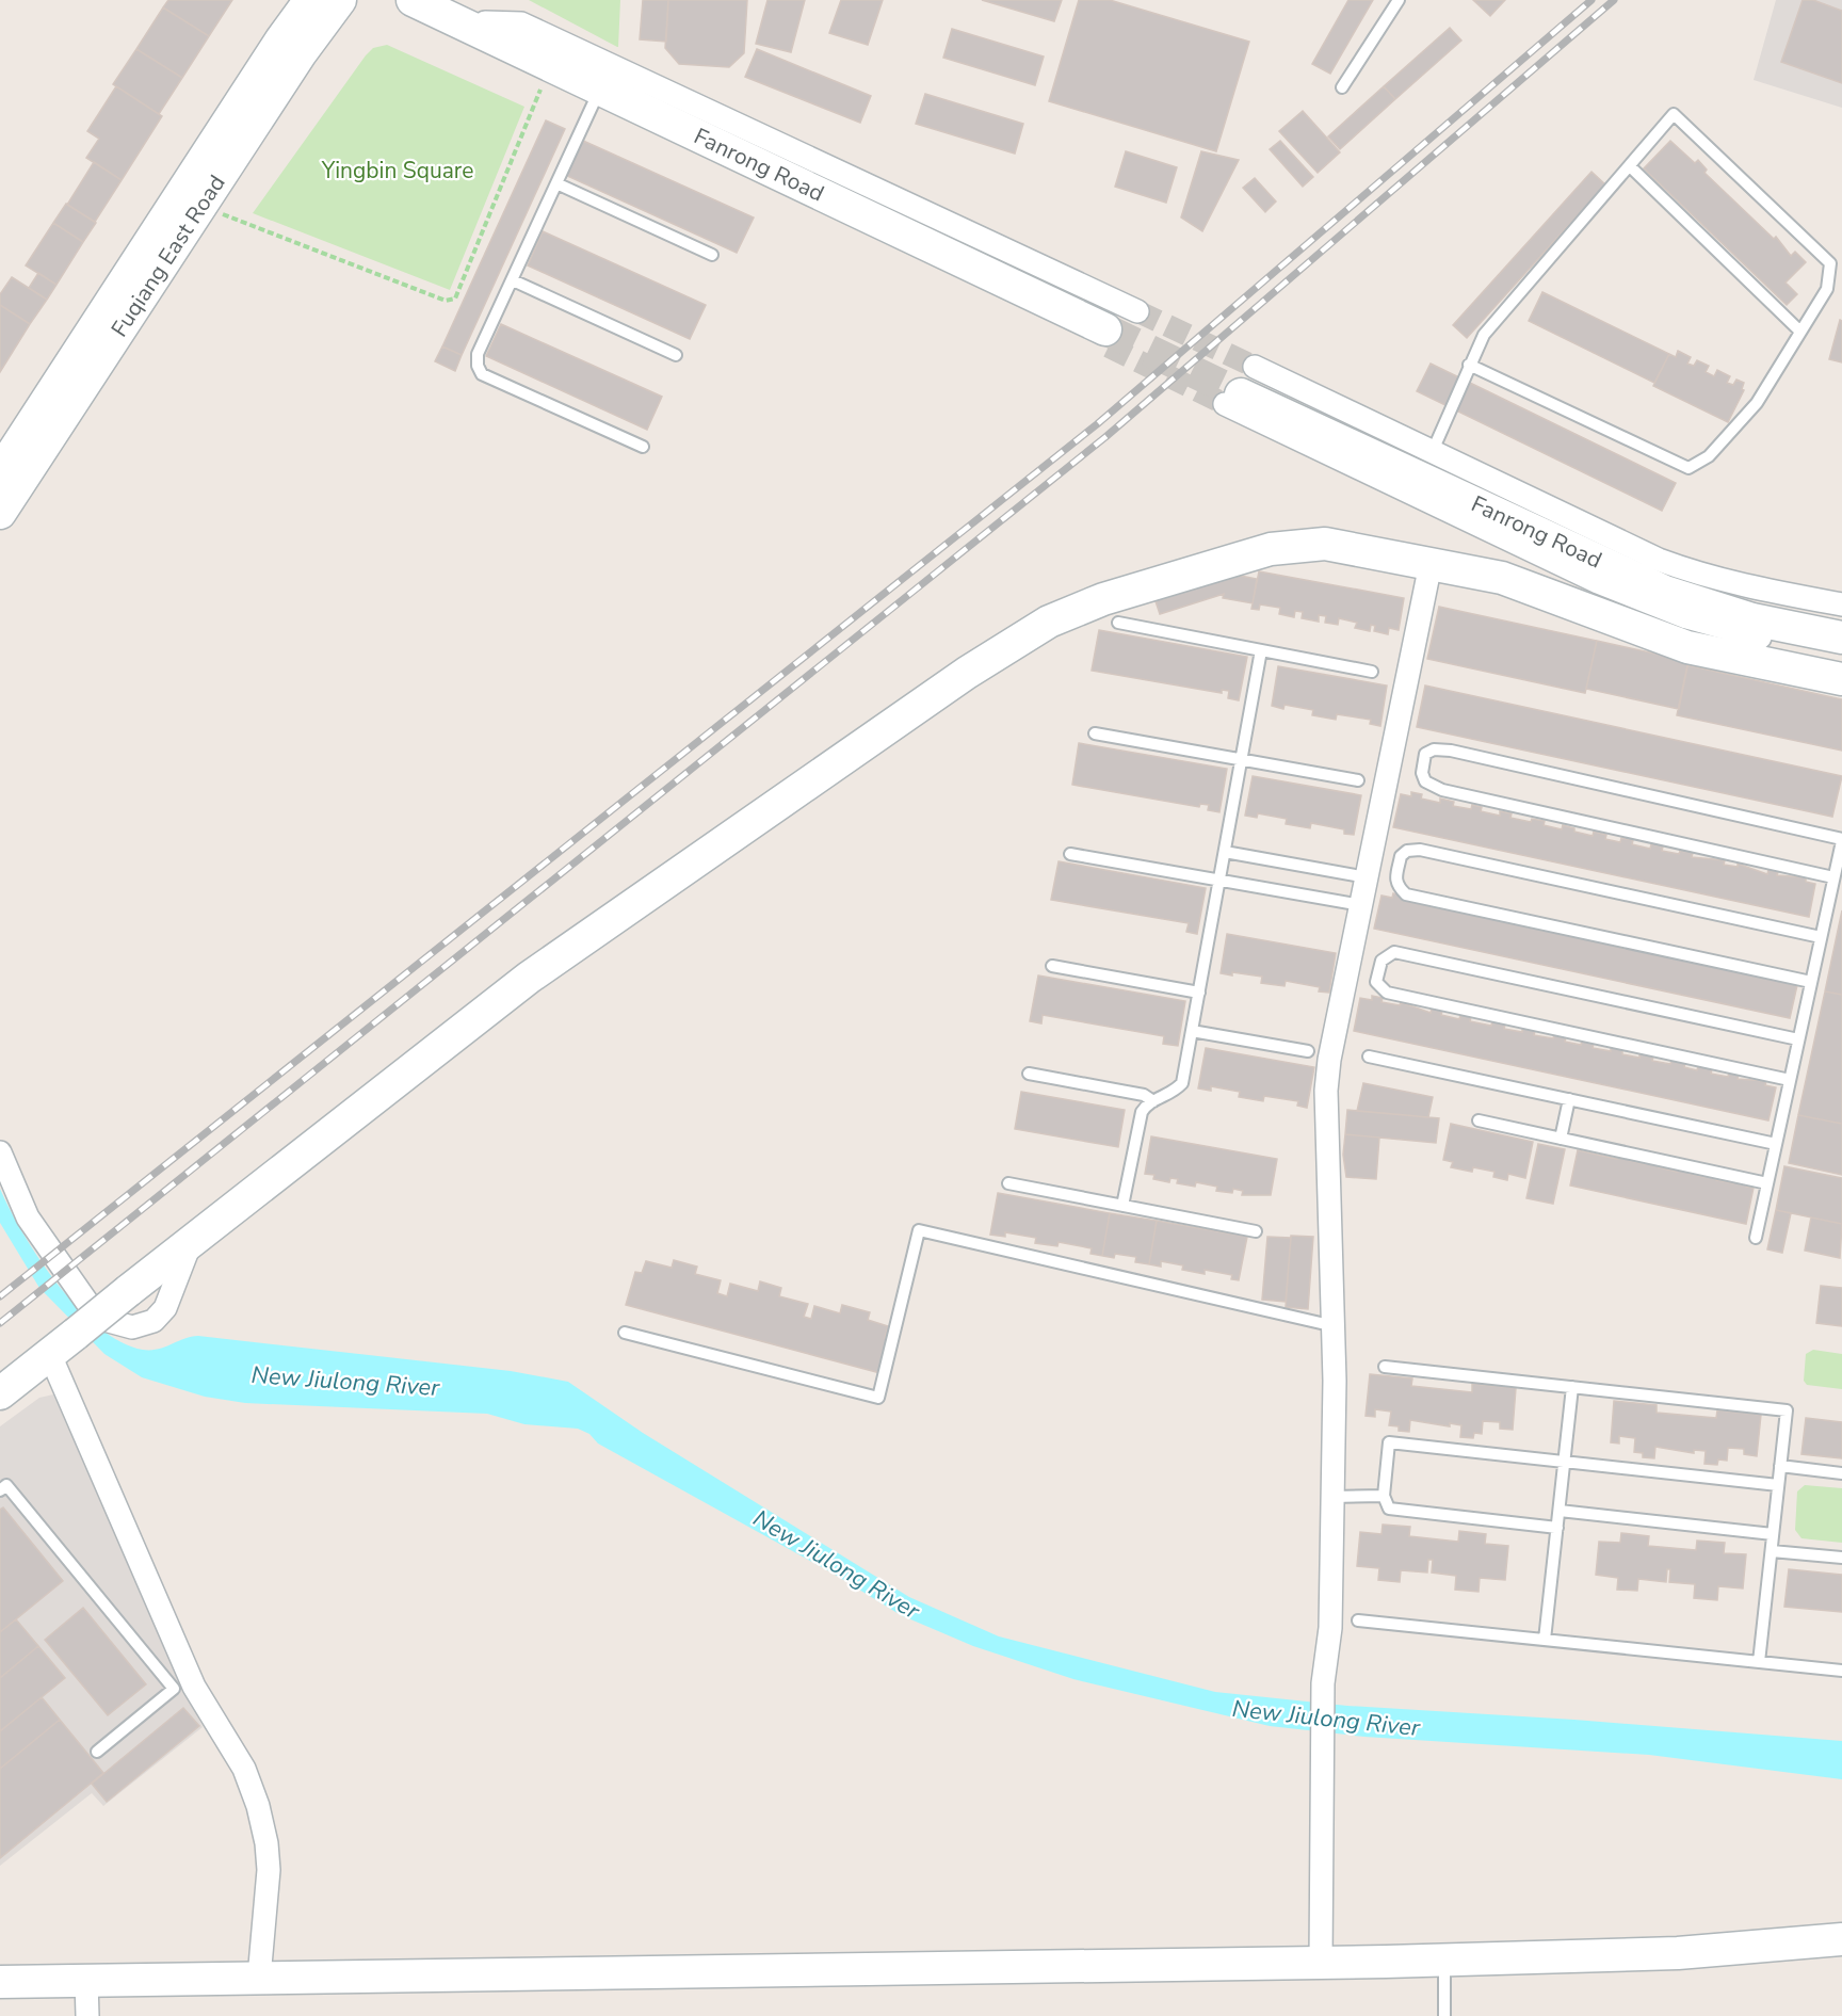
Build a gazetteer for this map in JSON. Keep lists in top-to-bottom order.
{
  "streets": {
    "street": ["Fanrong Road", "Fuqiang East Road"]
  },
  "water": ["New Jiulong River"],
  "parks": ["Yingbin Square"]
}
